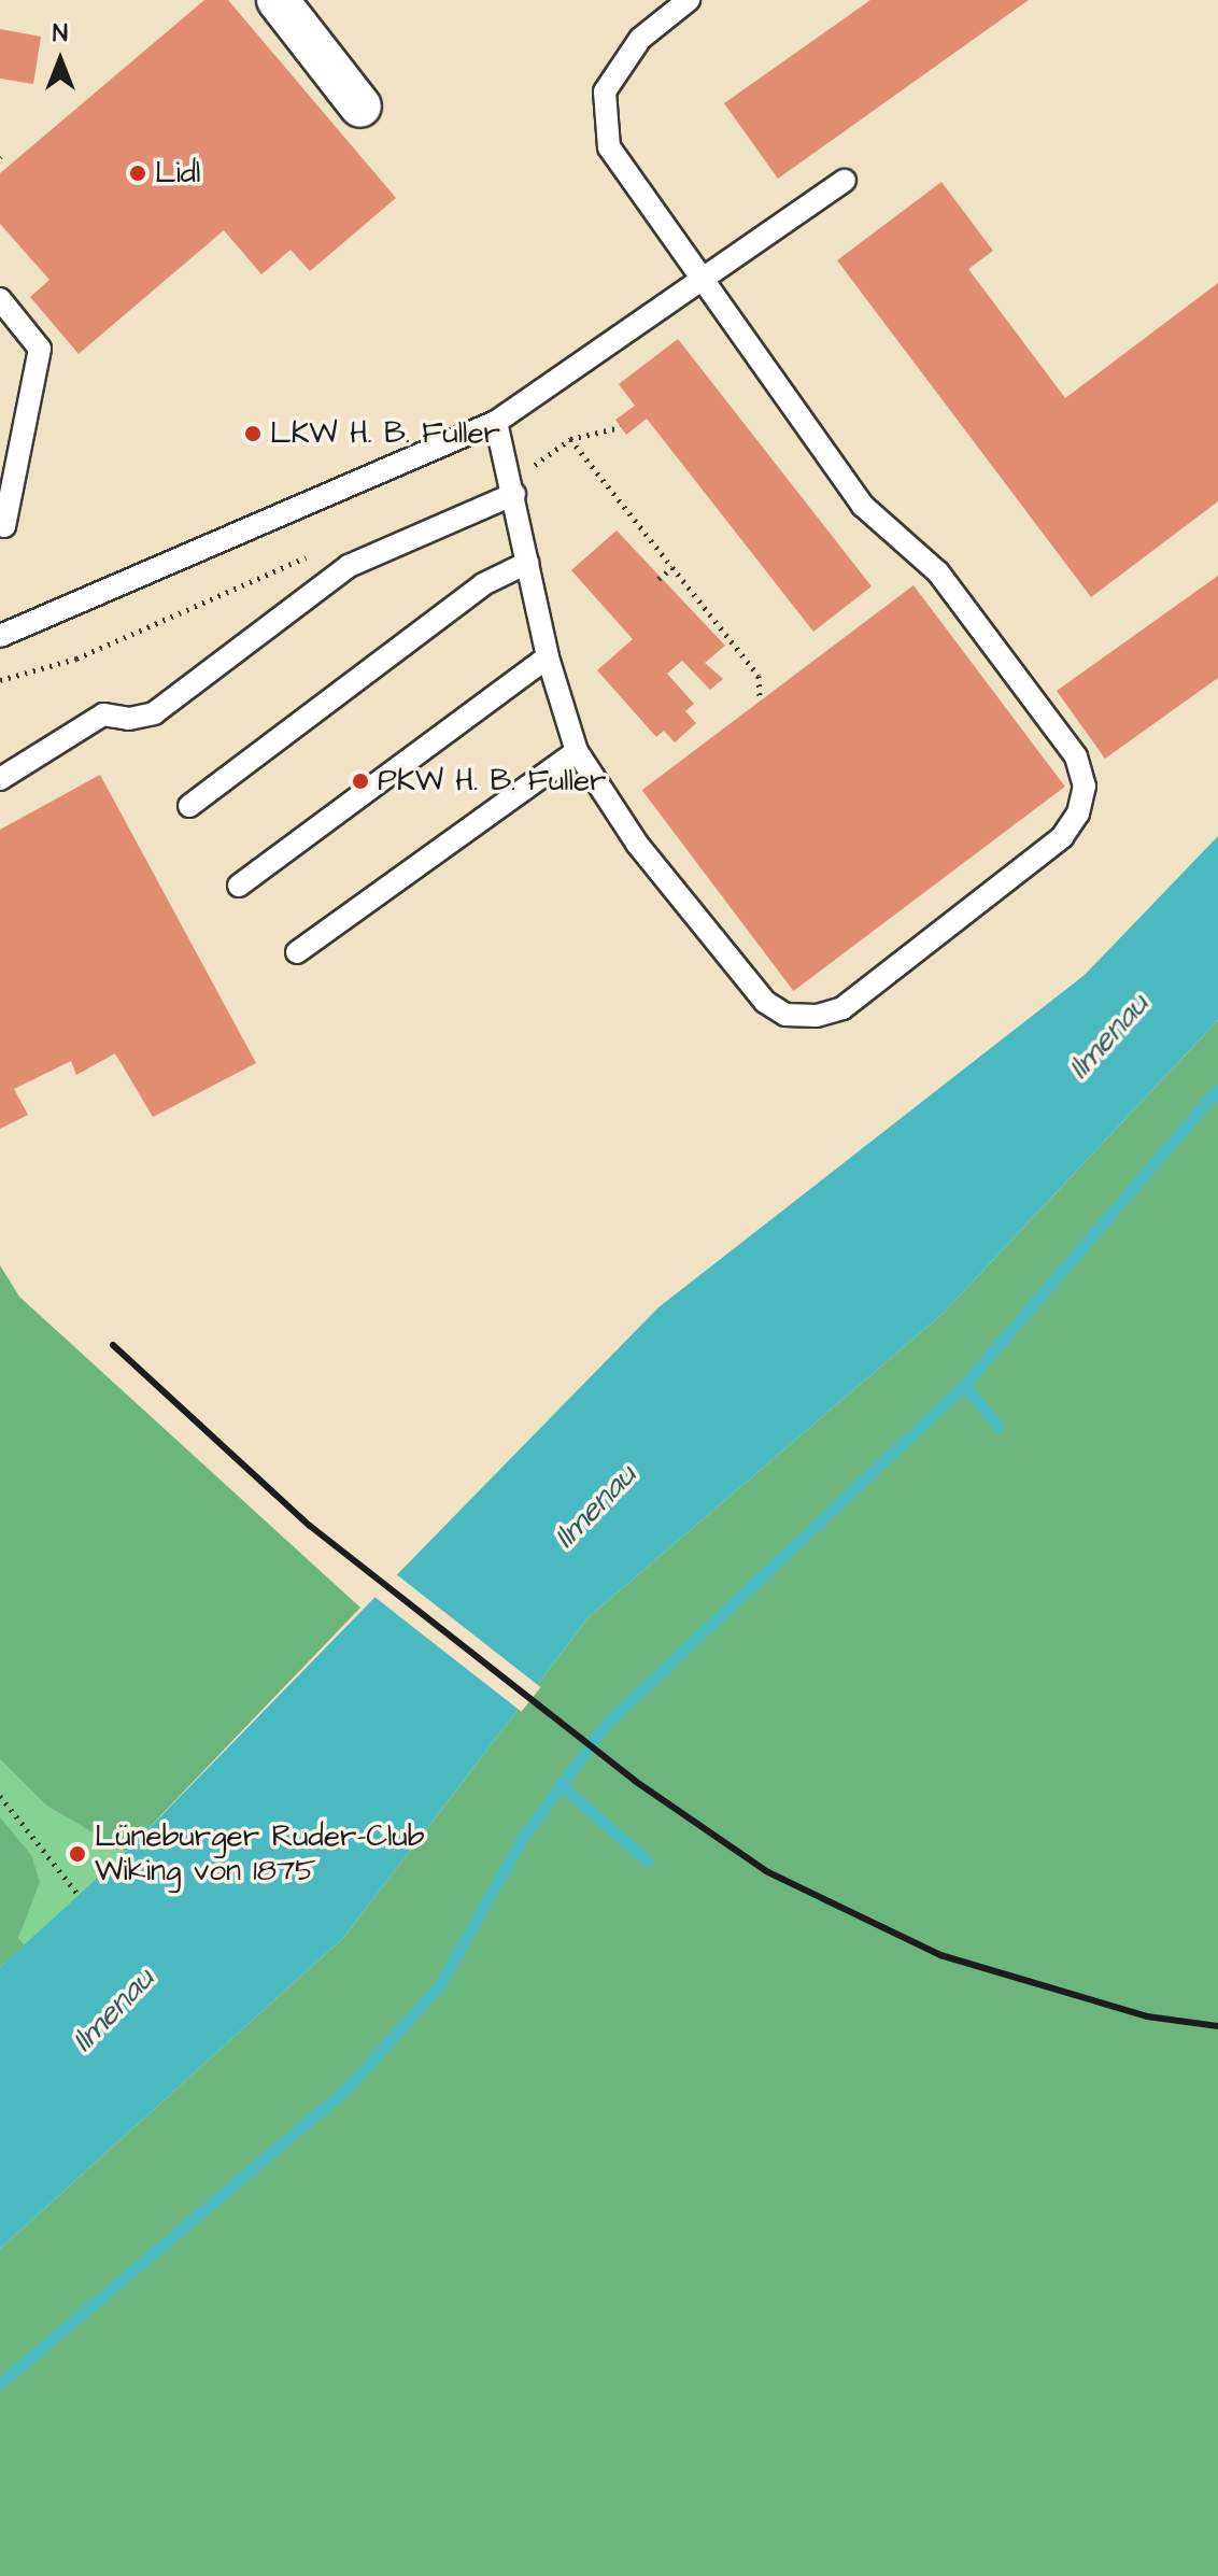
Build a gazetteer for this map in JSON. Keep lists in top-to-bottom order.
{
  "water": ["Ilmenau"],
  "places": [
    "Lidl",
    "LKW H. B. Fuller",
    "PKW H. B. Fuller",
    "Lüneburger Ruder-Club Wiking von 1875"
  ],
  "north": "top"
}
